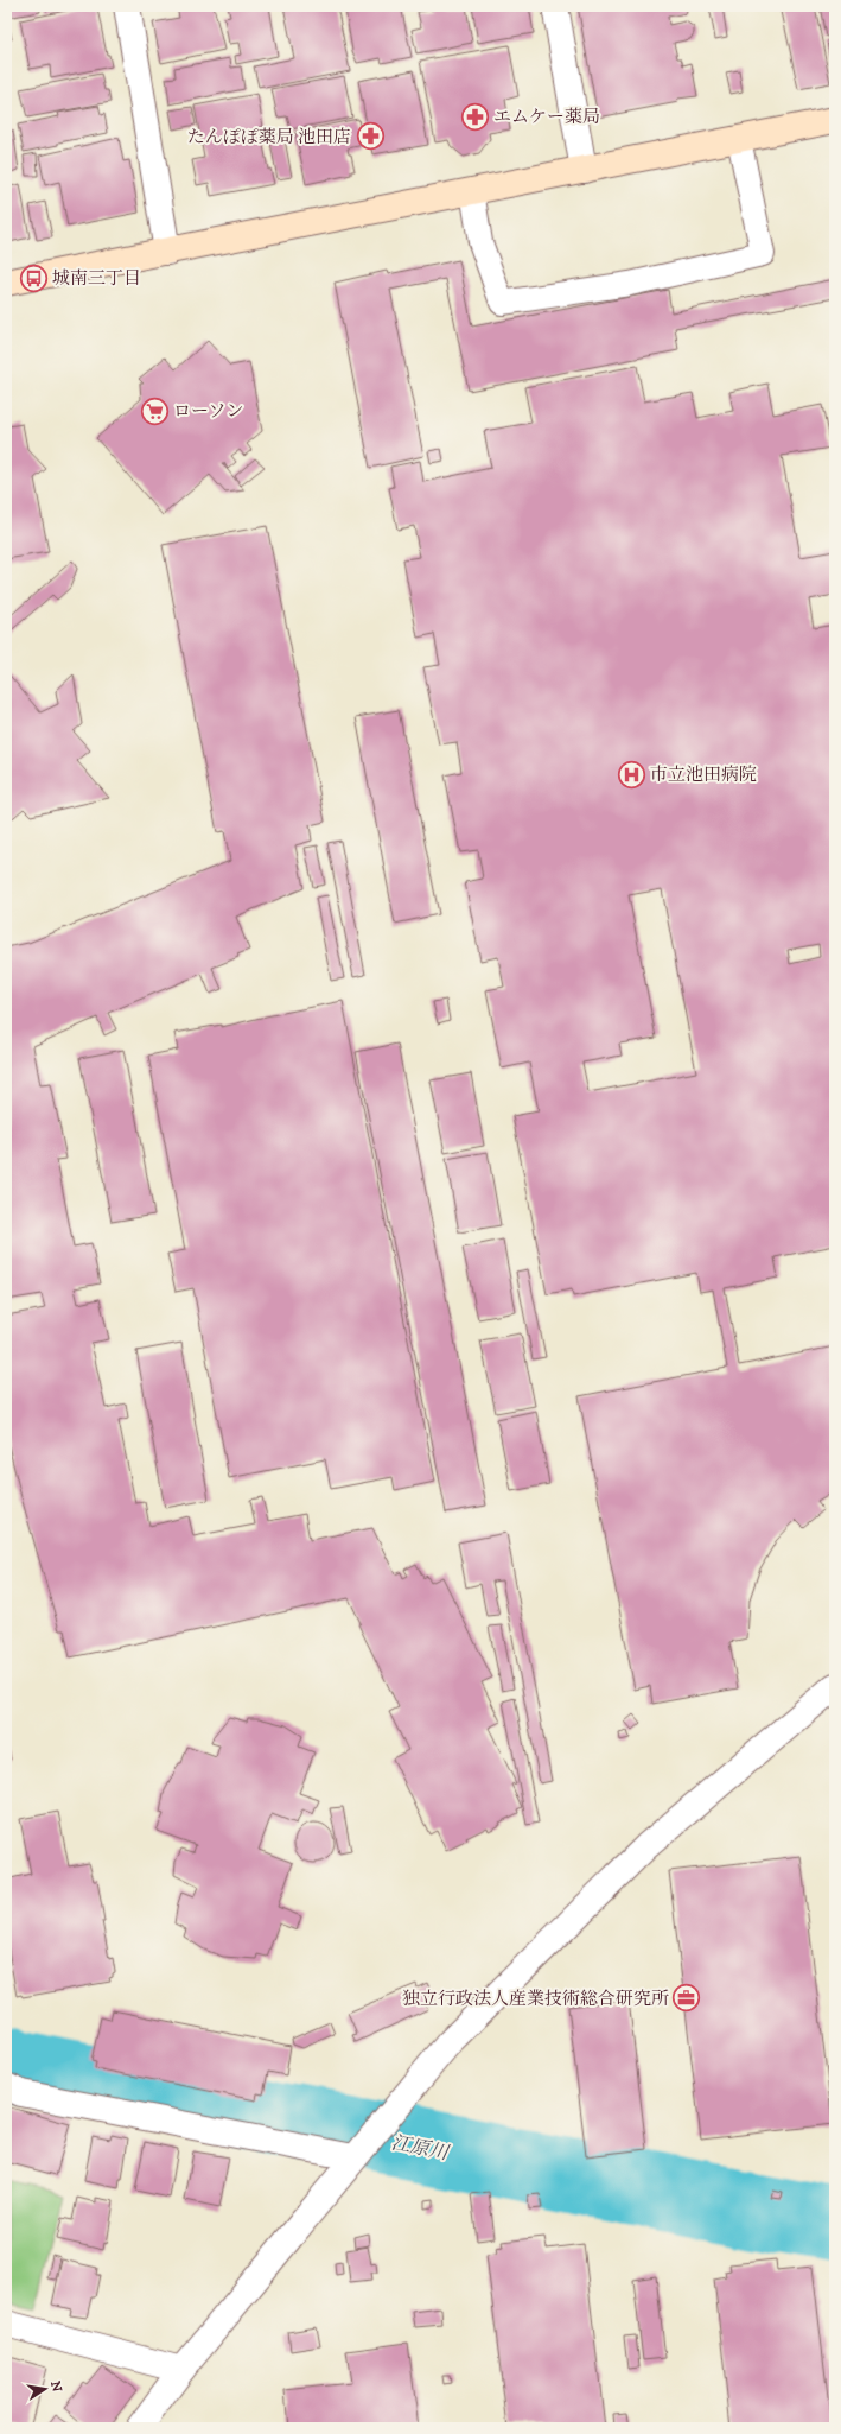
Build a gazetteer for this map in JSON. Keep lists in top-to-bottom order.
{
  "water": ["江原川"],
  "places": {
    "pharmacy": ["エムケー薬局", "たんぽぽ薬局 池田店"],
    "bus stop": ["城南三丁目"],
    "supermarket": ["ローソン"],
    "hospital": ["市立池田病院"],
    "office": ["独立行政法人産業技術総合研究所"]
  },
  "north": "right"
}
